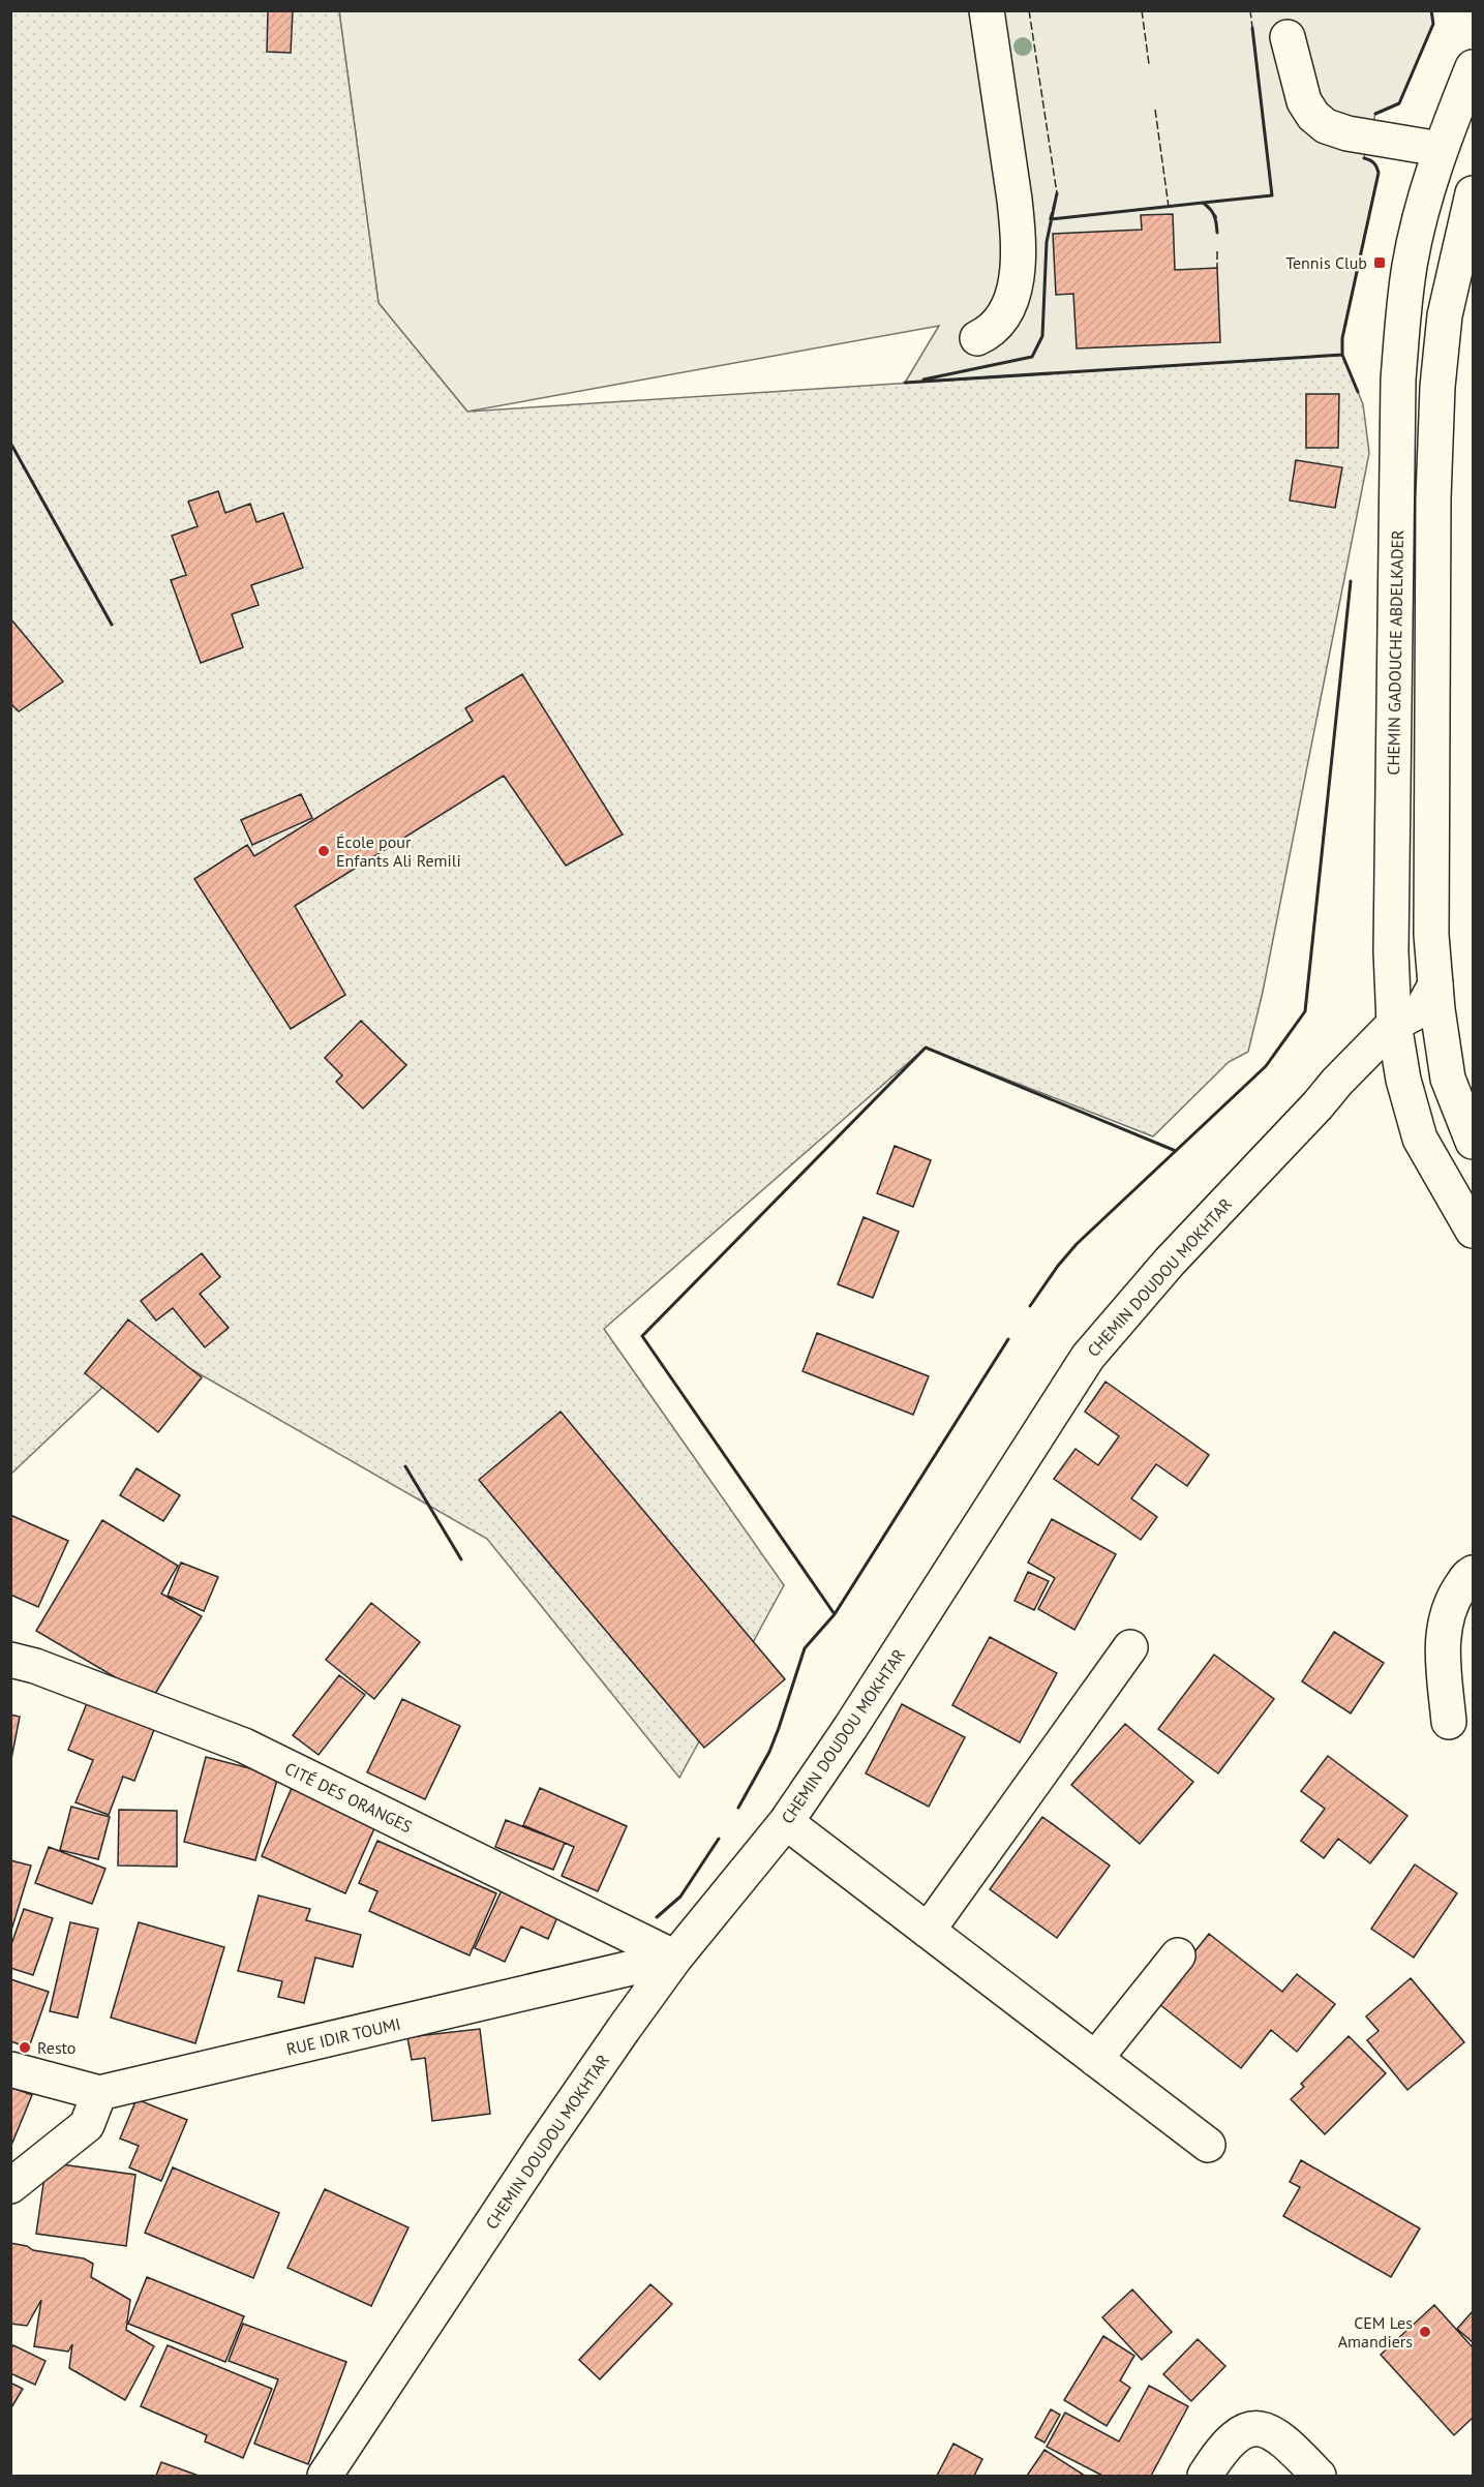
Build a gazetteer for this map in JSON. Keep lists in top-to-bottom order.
{
  "streets": {
    "street": [
      "CHEMIN GADOUCHE ABDELKADER",
      "CHEMIN DOUDOU MOKHTAR",
      "CITÉ DES ORANGES",
      "RUE IDIR TOUMI"
    ]
  },
  "crossings": [
    ["CHEMIN GADOUCHE ABDELKADER", "CHEMIN DOUDOU MOKHTAR"],
    ["CHEMIN DOUDOU MOKHTAR", "CITÉ DES ORANGES"],
    ["CHEMIN DOUDOU MOKHTAR", "RUE IDIR TOUMI"],
    ["CITÉ DES ORANGES", "RUE IDIR TOUMI"]
  ],
  "places": {
    "transit": ["Tennis Club"],
    "other": ["École pour Enfants Ali Remili", "Resto", "CEM Les Amandiers"]
  }
}
